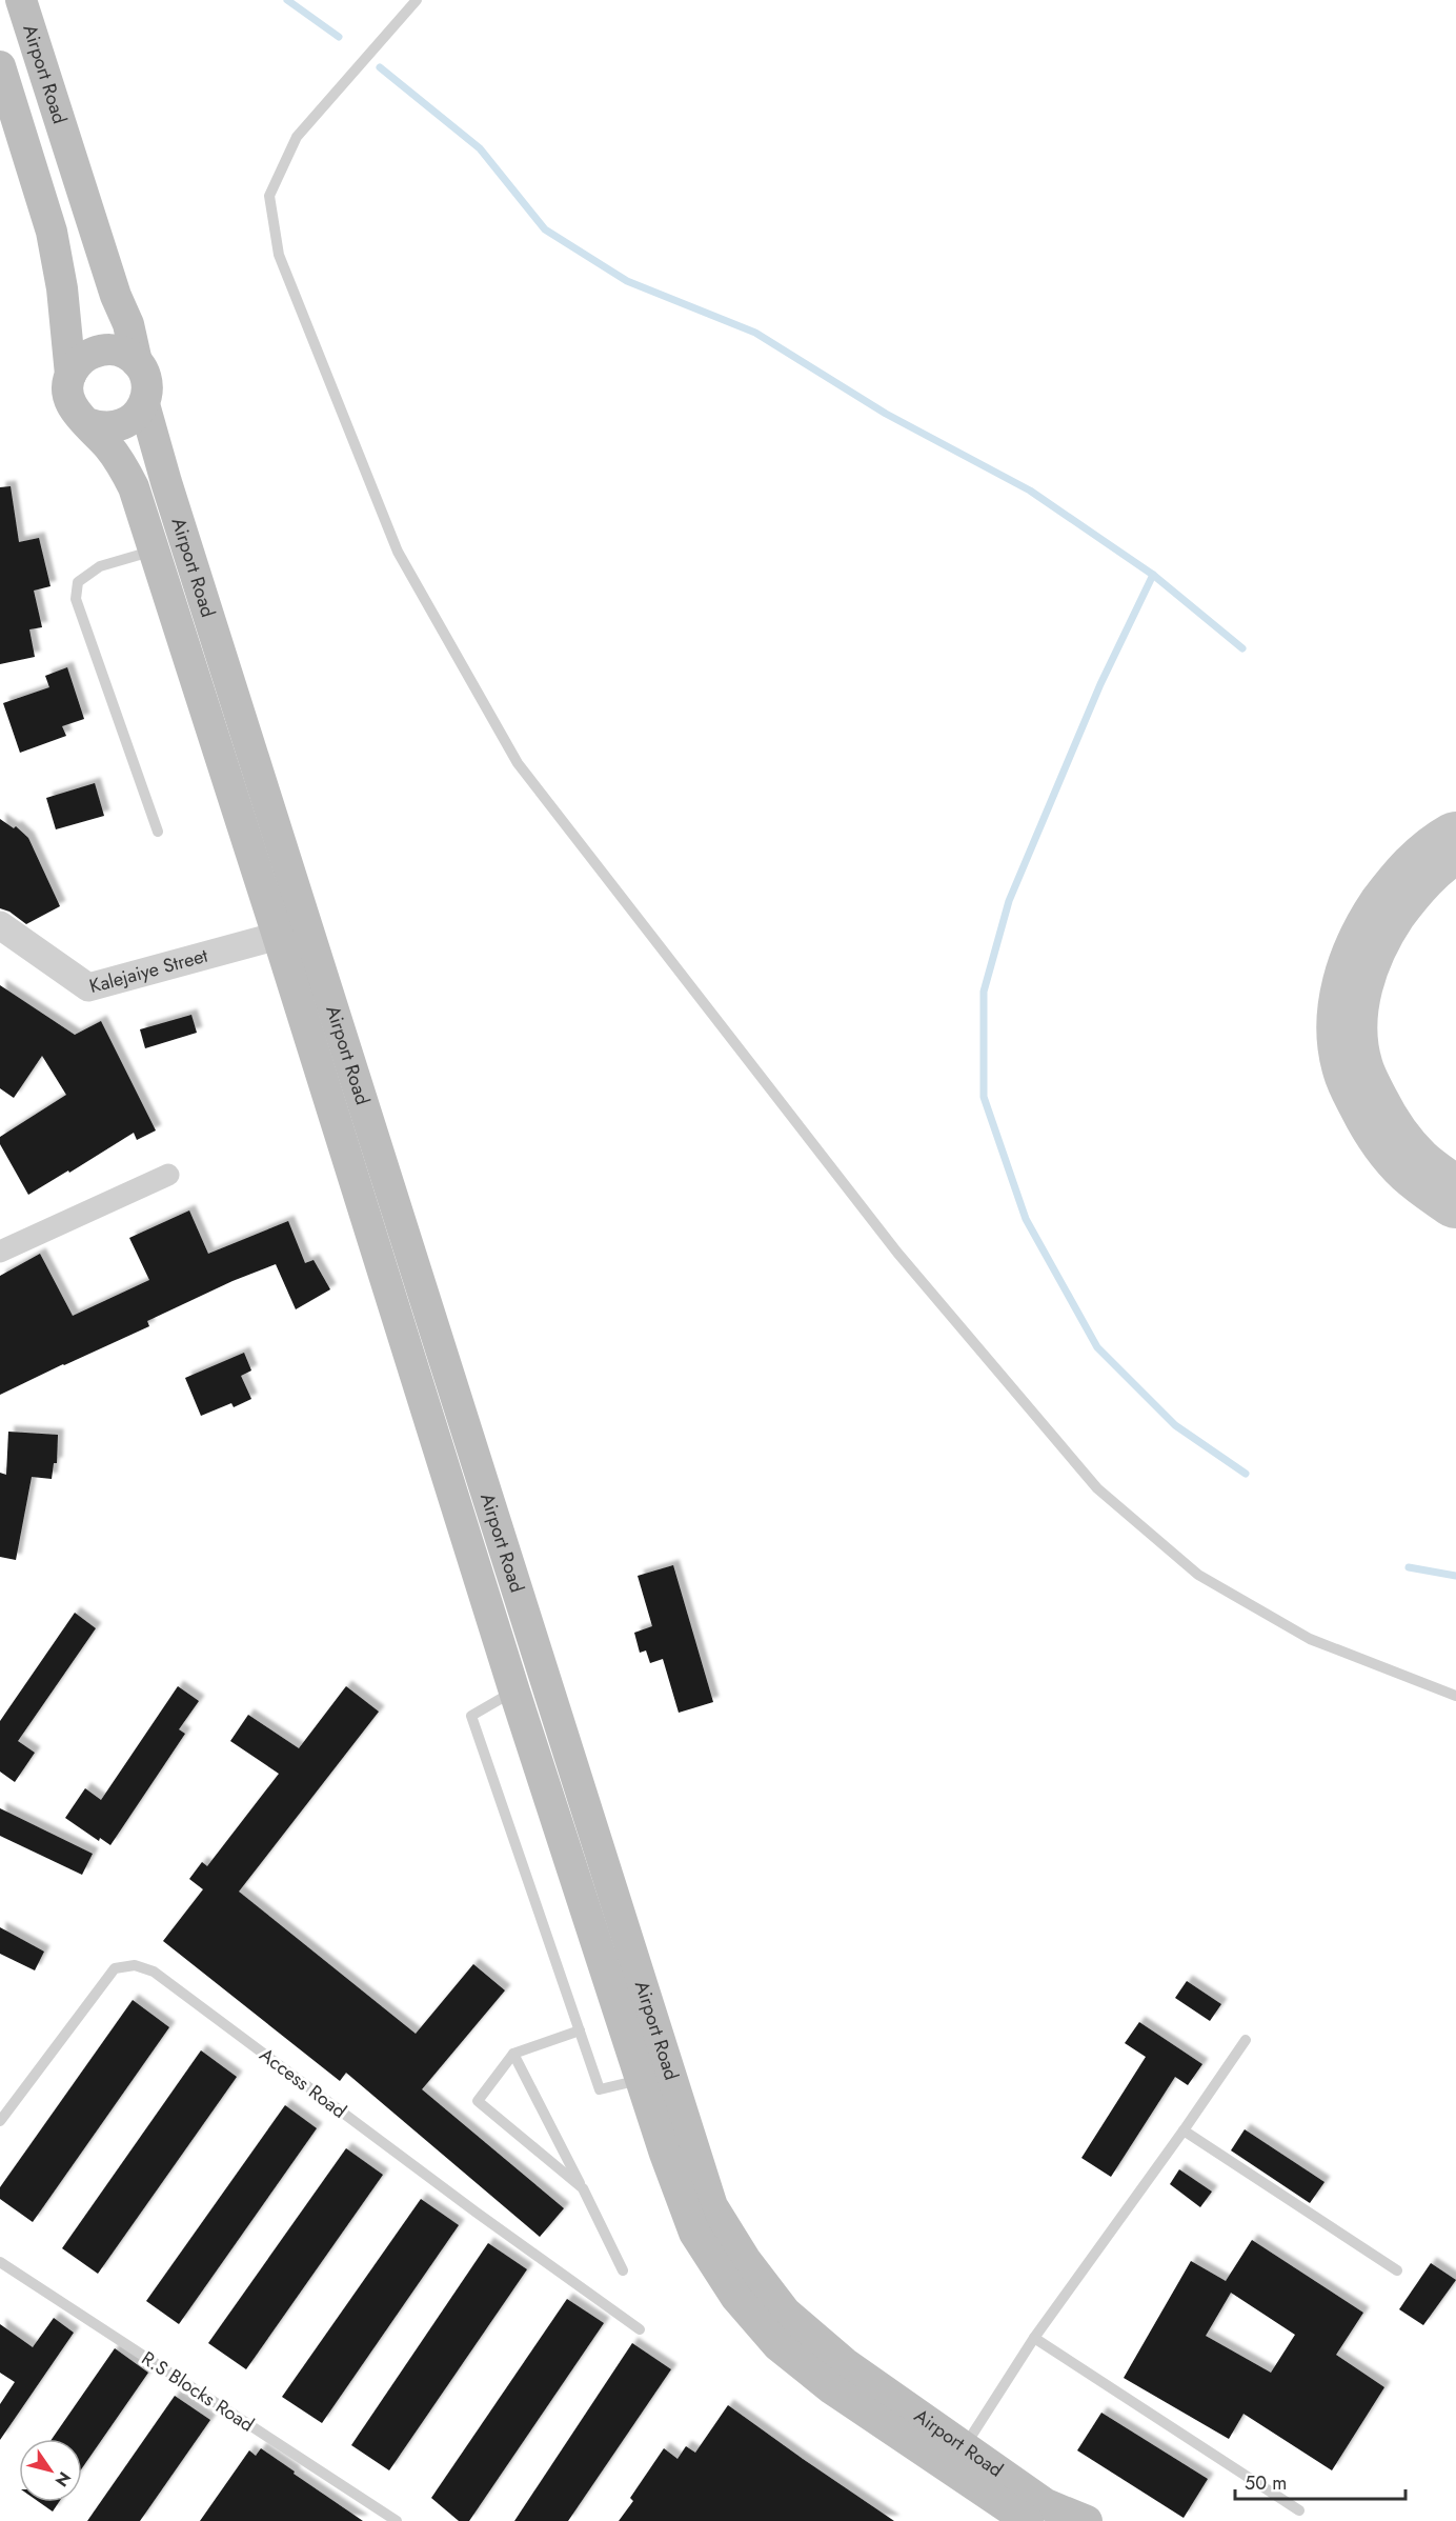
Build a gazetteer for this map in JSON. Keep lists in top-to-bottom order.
{
  "streets": {
    "main road": ["Airport Road"],
    "street": ["Kalejaiye Street"],
    "lane": ["Access Road", "R.S Blocks Road"]
  },
  "crossings": [
    ["Airport Road", "Kalejaiye Street"]
  ],
  "scale_bar": "50 m",
  "north": "bottom right"
}
